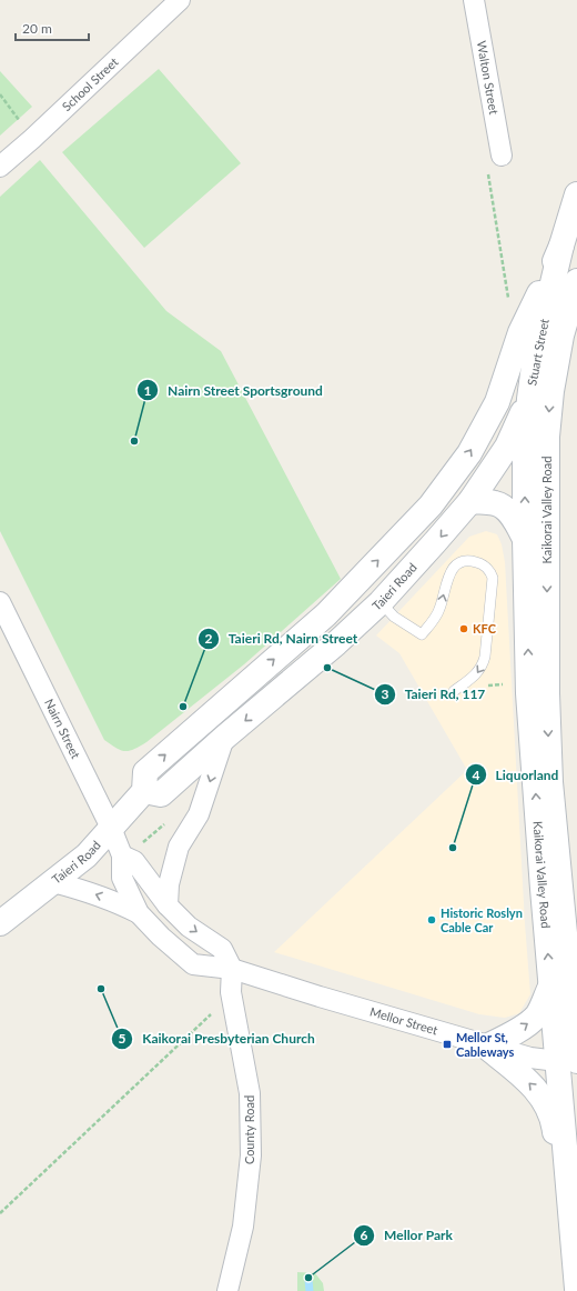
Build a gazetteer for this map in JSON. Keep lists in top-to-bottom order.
{
  "streets": {
    "main road": ["Stuart Street", "Kaikorai Valley Road", "Taieri Road"],
    "street": [
      "Walton Street",
      "School Street",
      "Nairn Street",
      "Mellor Street",
      "County Road"
    ]
  },
  "crossings": [
    ["Stuart Street", "Kaikorai Valley Road"],
    ["Stuart Street", "Taieri Road"],
    ["Kaikorai Valley Road", "Mellor Street"],
    ["Taieri Road", "Nairn Street"],
    ["Nairn Street", "Mellor Street"],
    ["Nairn Street", "County Road"],
    ["Mellor Street", "County Road"]
  ],
  "places": {
    "other": [
      "Nairn Street Sportsground",
      "KFC",
      "Taieri Rd, 117",
      "Taieri Rd, Nairn Street",
      "Liquorland",
      "Historic Roslyn Cable Car",
      "Kaikorai Presbyterian Church",
      "Mellor Park"
    ],
    "transit": ["Mellor St, Cableways"]
  },
  "scale_bar": "20 m"
}
